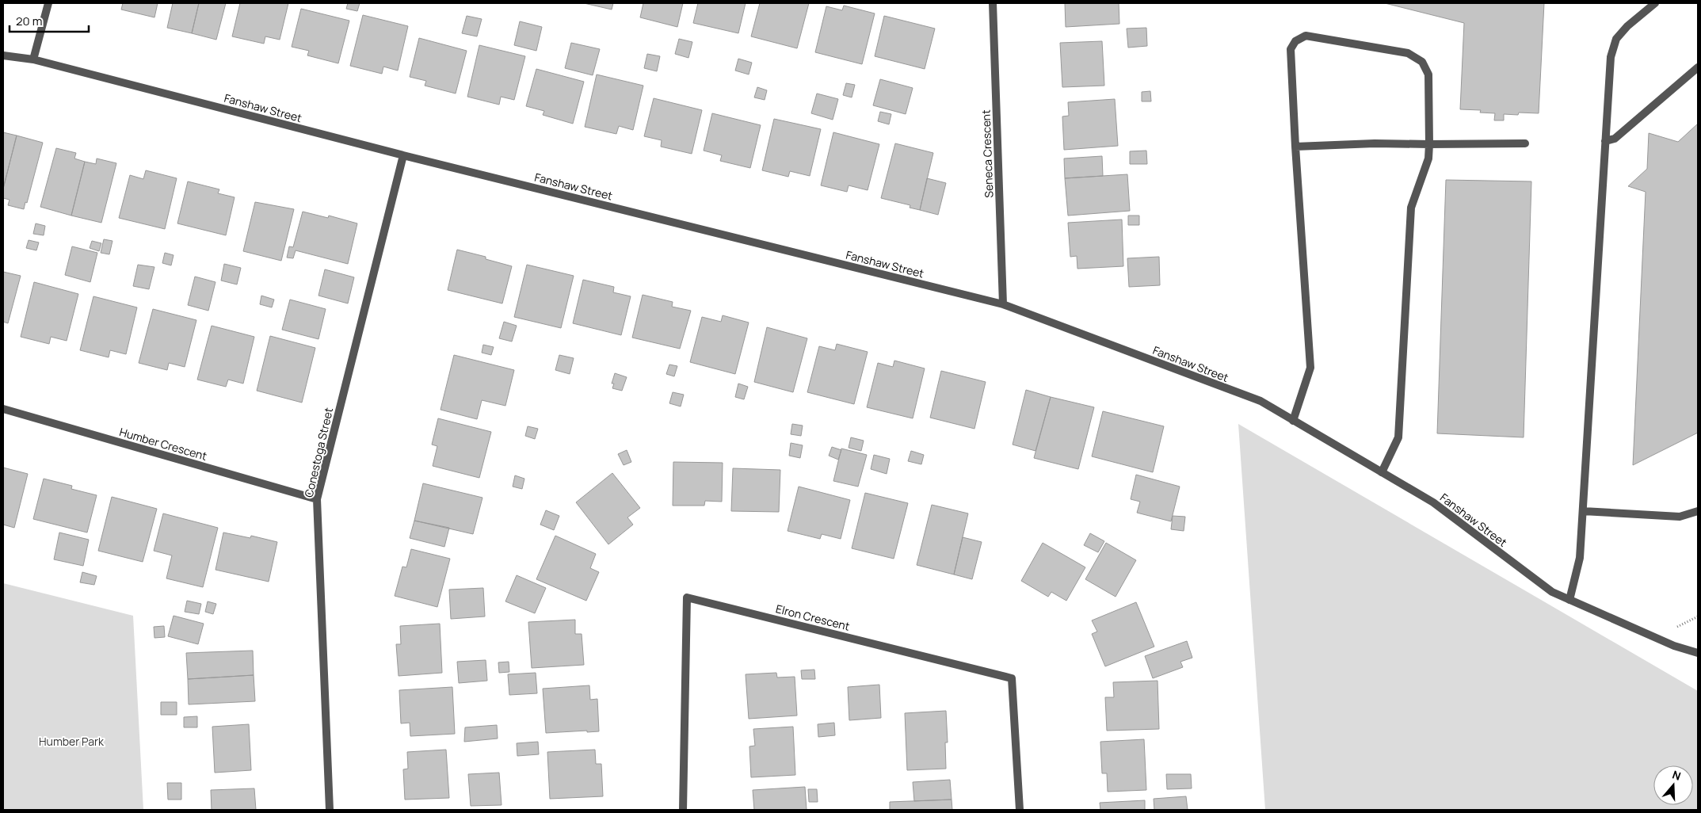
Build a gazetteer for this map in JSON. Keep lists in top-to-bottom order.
{
  "streets": {
    "street": [
      "Fanshaw Street",
      "Seneca Crescent",
      "Humber Crescent",
      "Conestoga Street",
      "Elron Crescent"
    ]
  },
  "crossings": [
    ["Fanshaw Street", "Seneca Crescent"],
    ["Fanshaw Street", "Conestoga Street"],
    ["Humber Crescent", "Conestoga Street"]
  ],
  "parks": ["Humber Park"],
  "scale_bar": "20 m",
  "north": "top"
}
